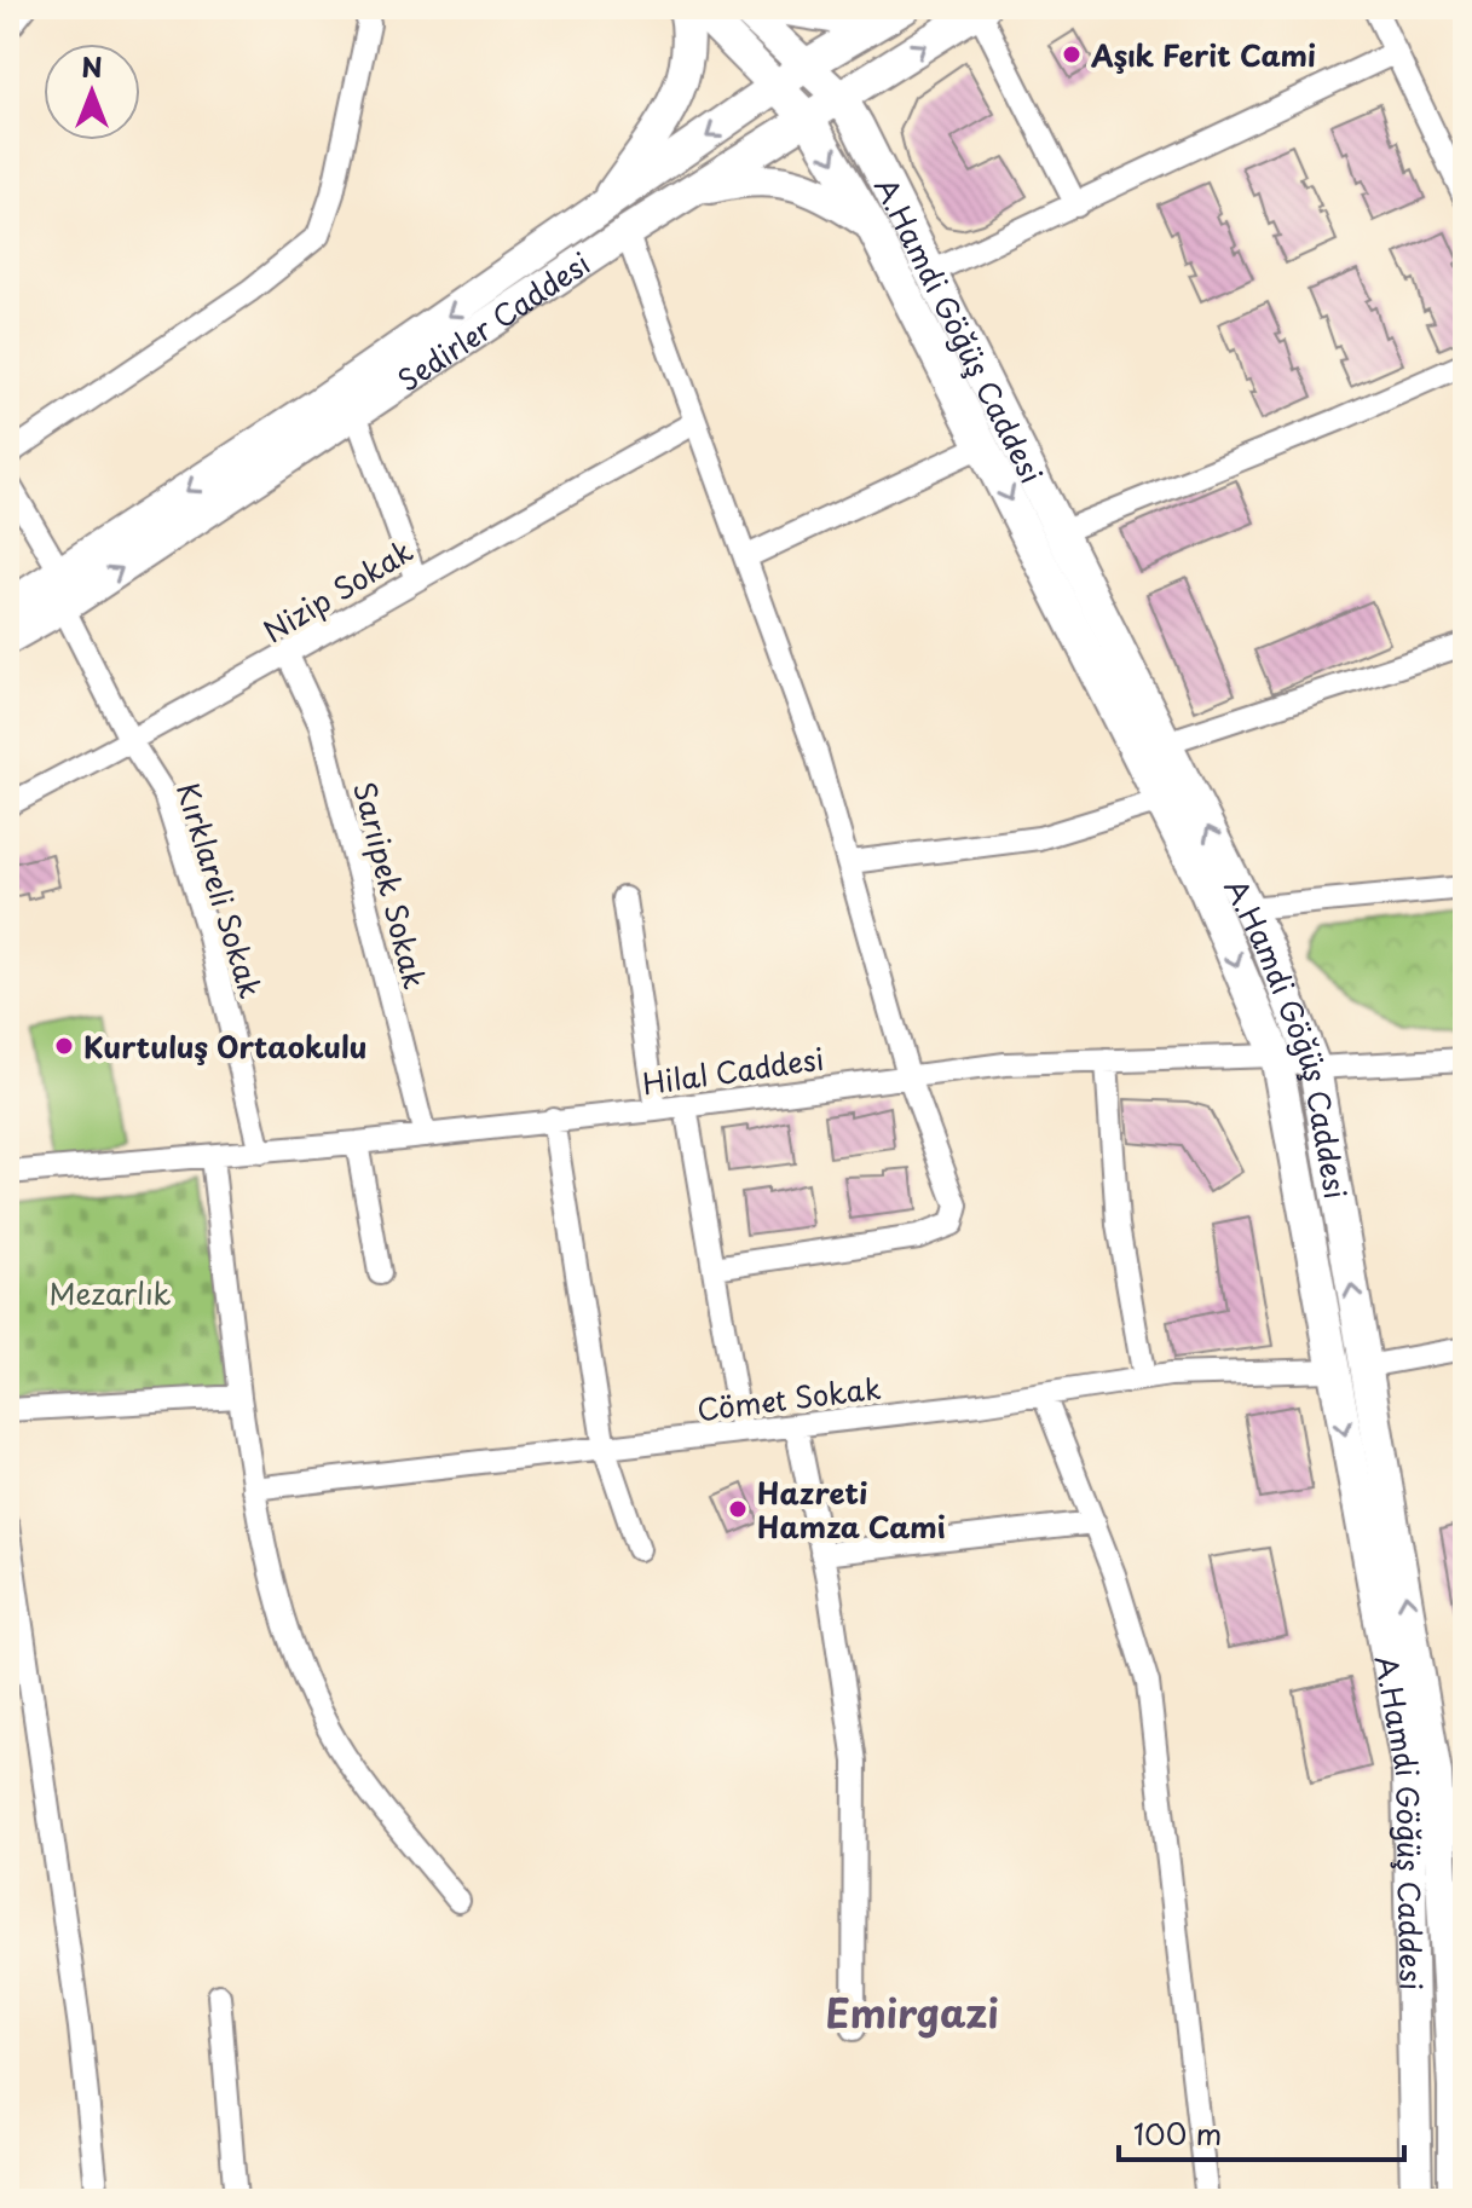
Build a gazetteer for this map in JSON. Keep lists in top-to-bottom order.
{
  "streets": {
    "street": [
      "Sedirler Caddesi",
      "A.Hamdi Göğüş Caddesi",
      "Nizip Sokak",
      "Sarıipek Sokak",
      "Kırklareli Sokak",
      "Hilal Caddesi",
      "Cömet Sokak"
    ]
  },
  "crossings": [
    ["Sedirler Caddesi", "A.Hamdi Göğüş Caddesi"],
    ["Sedirler Caddesi", "Kırklareli Sokak"],
    ["A.Hamdi Göğüş Caddesi", "Hilal Caddesi"],
    ["A.Hamdi Göğüş Caddesi", "Cömet Sokak"],
    ["Nizip Sokak", "Sarıipek Sokak"],
    ["Nizip Sokak", "Kırklareli Sokak"],
    ["Sarıipek Sokak", "Hilal Caddesi"],
    ["Kırklareli Sokak", "Hilal Caddesi"]
  ],
  "districts": ["Emirgazi"],
  "parks": ["Mezarlık"],
  "places": ["Aşık Ferit Cami", "Kurtuluş Ortaokulu", "Hazreti Hamza Cami"],
  "scale_bar": "100 m",
  "north": "top"
}
